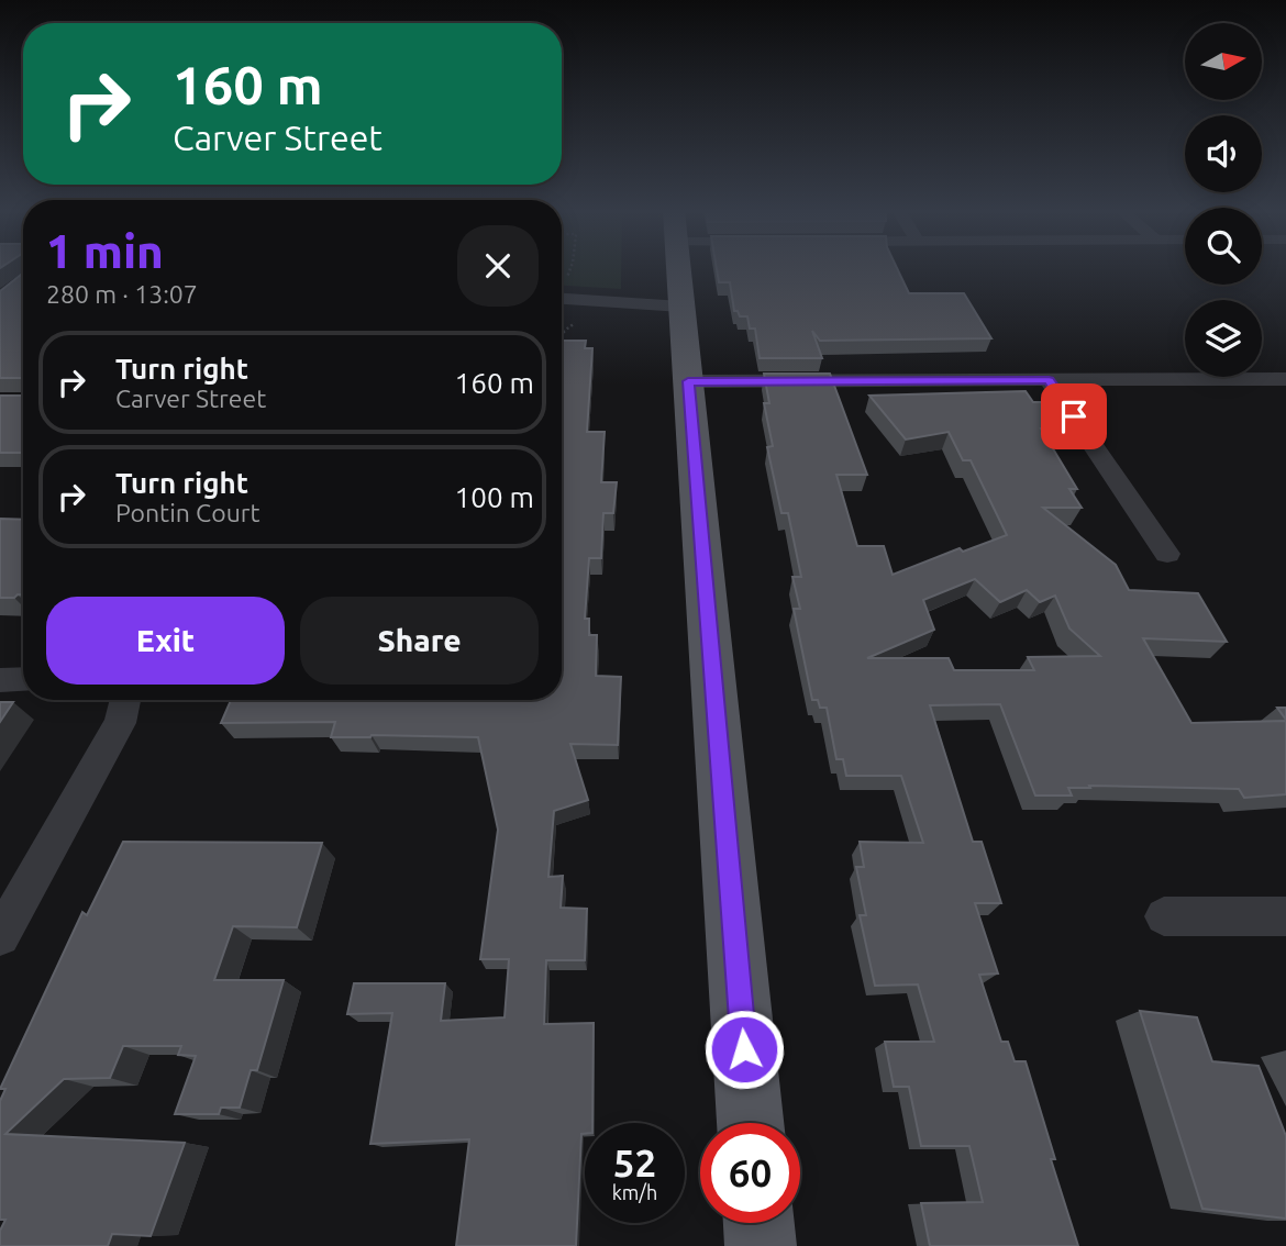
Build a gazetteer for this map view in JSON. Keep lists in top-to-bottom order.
{
  "north": "right",
  "page": {
    "turn": ["160 m", "Carver Street"],
    "heading": ["1 min", "280 m · 13:07"],
    "list": [
      {
        "name": "Turn right",
        "note": "Carver Street",
        "value": "160 m"
      },
      {
        "name": "Turn right",
        "note": "Pontin Court",
        "value": "100 m"
      }
    ],
    "buttons": ["Exit", "Share"],
    "speed": "52 km/h",
    "limit": "60"
  }
}
